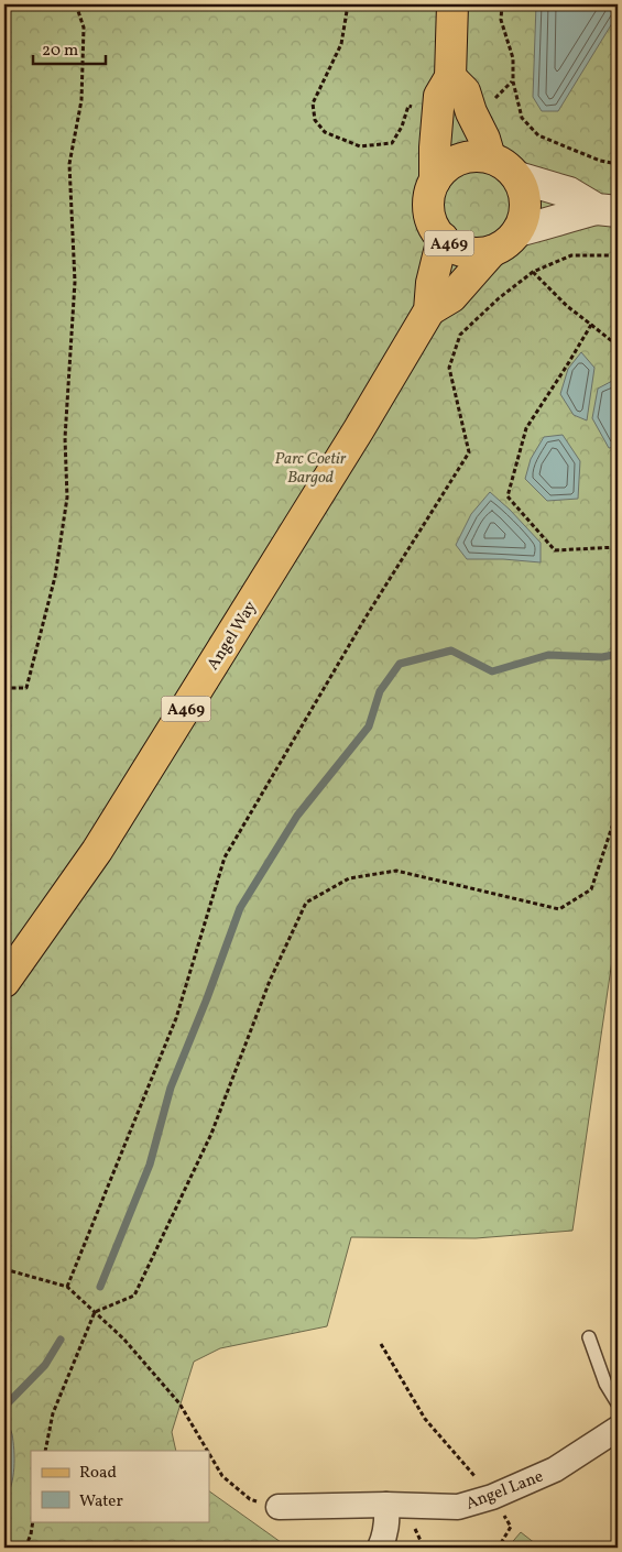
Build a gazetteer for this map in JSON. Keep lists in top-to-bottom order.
{
  "streets": {
    "main road": ["A469", "Angel Way"],
    "street": ["Angel Lane"]
  },
  "crossings": [
    ["A469", "Angel Way"]
  ],
  "parks": ["Parc Coetir Bargod"],
  "legend": ["Road", "Water"],
  "scale_bar": "20 m"
}
